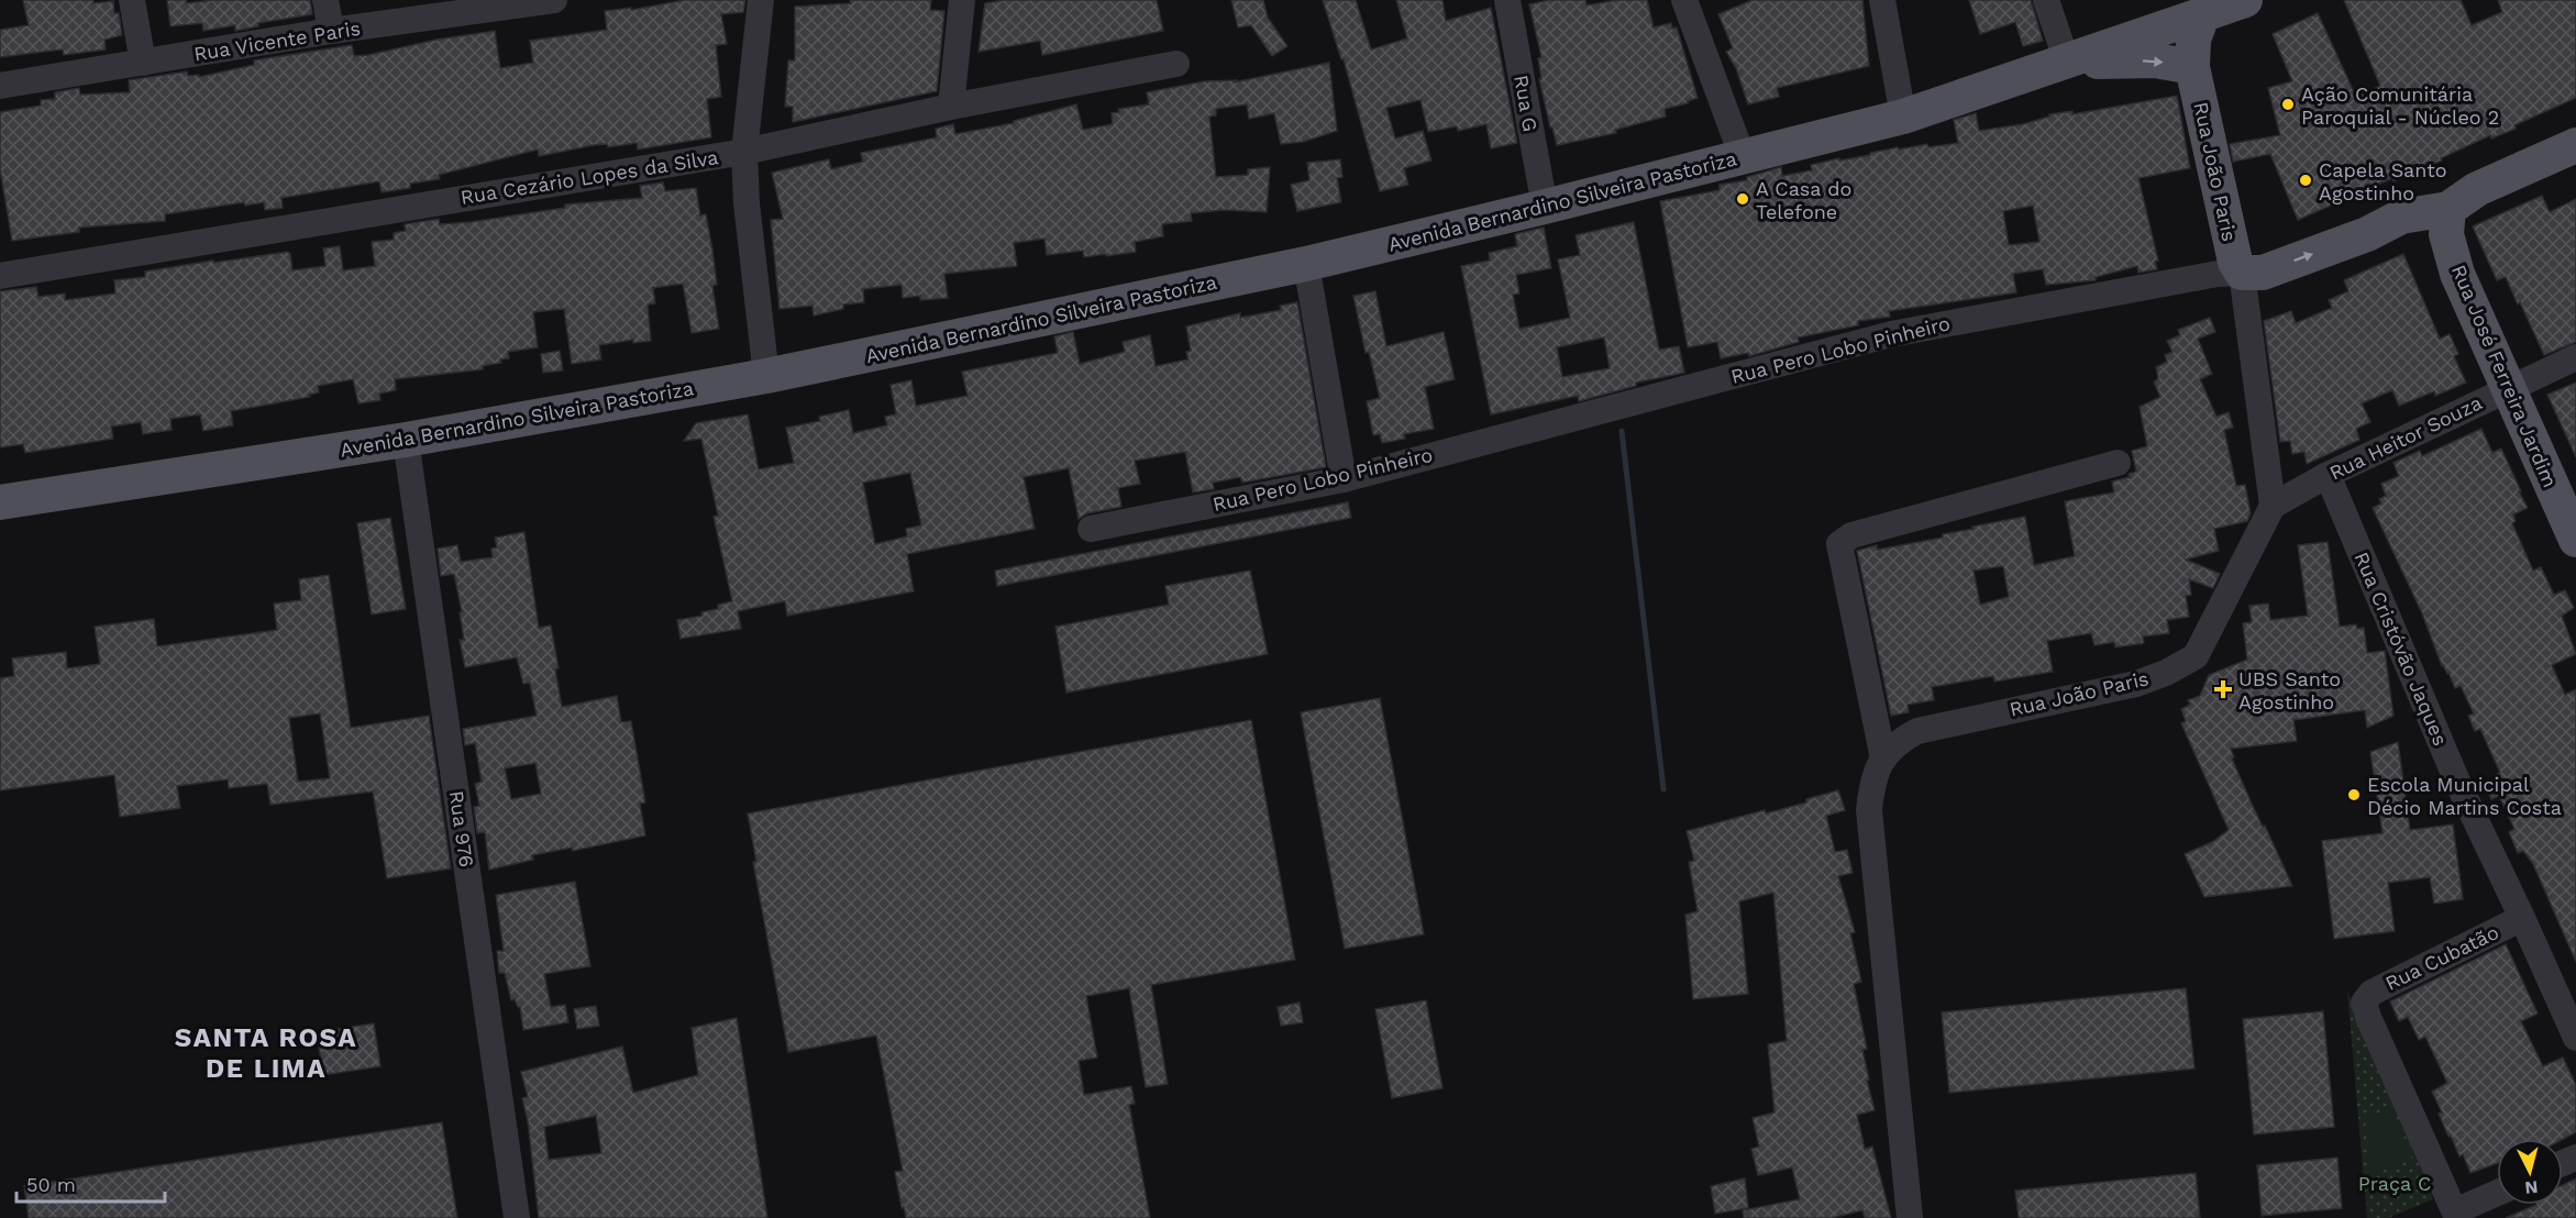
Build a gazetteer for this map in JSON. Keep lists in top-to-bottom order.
{
  "streets": {
    "main road": [
      "Rua João Paris",
      "Avenida Bernardino Silveira Pastoriza",
      "Rua Pero Lobo Pinheiro",
      "Rua José Ferreira Jardim"
    ],
    "street": [
      "Rua Vicente Paris",
      "Rua G",
      "Rua Cezário Lopes da Silva",
      "Rua Heitor Souza",
      "Rua Cristóvão Jaques",
      "Rua 976",
      "Rua Cubatão"
    ]
  },
  "crossings": [
    ["Rua G", "Avenida Bernardino Silveira Pastoriza"],
    ["Rua João Paris", "Avenida Bernardino Silveira Pastoriza"],
    ["Rua João Paris", "Rua Pero Lobo Pinheiro"],
    ["Rua João Paris", "Rua Heitor Souza"],
    ["Avenida Bernardino Silveira Pastoriza", "Rua 976"],
    ["Rua Pero Lobo Pinheiro", "Rua José Ferreira Jardim"],
    ["Rua José Ferreira Jardim", "Rua Heitor Souza"],
    ["Rua Heitor Souza", "Rua Cristóvão Jaques"],
    ["Rua Cristóvão Jaques", "Rua Cubatão"]
  ],
  "districts": ["SANTA ROSA DE LIMA"],
  "parks": ["Praça C"],
  "places": {
    "other": [
      "Ação Comunitária Paroquial - Núcleo 2",
      "Capela Santo Agostinho",
      "A Casa do Telefone",
      "Escola Municipal Décio Martins Costa"
    ],
    "health": ["UBS Santo Agostinho"]
  },
  "scale_bar": "50 m",
  "north": "bottom"
}
